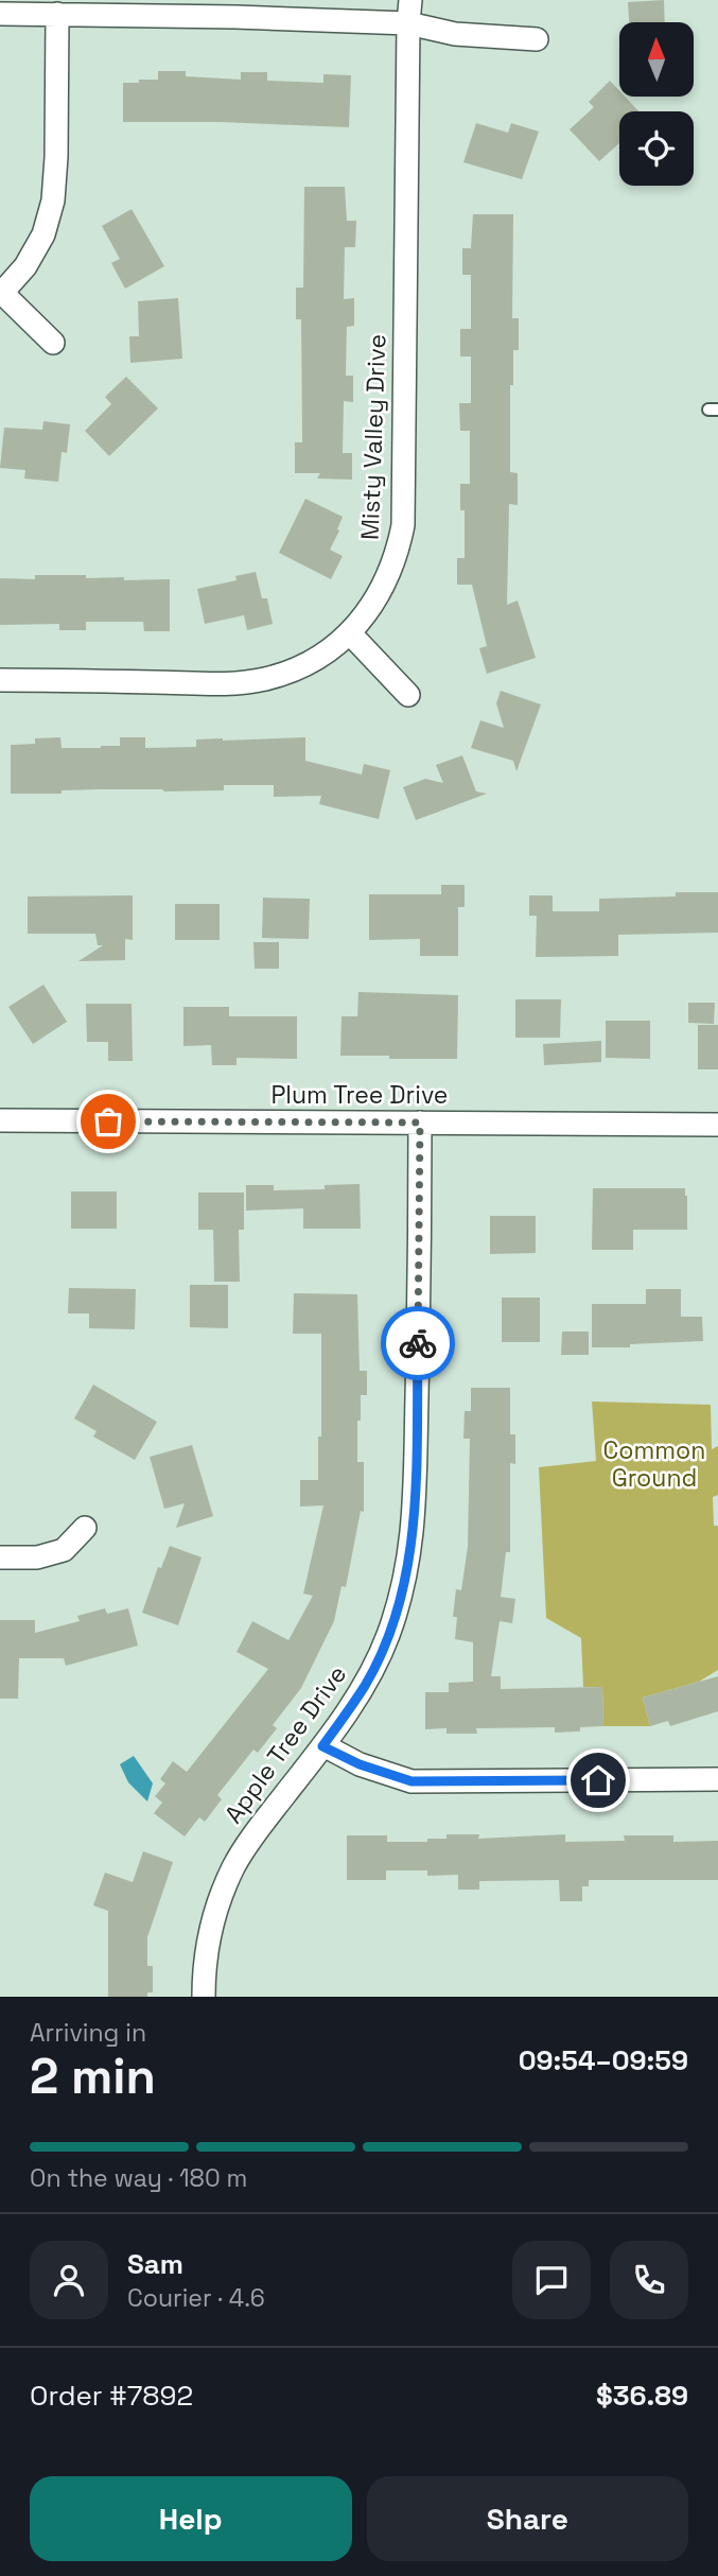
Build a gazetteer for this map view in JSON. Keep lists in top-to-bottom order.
{
  "streets": {
    "street": ["Misty Valley Drive", "Plum Tree Drive", "Apple Tree Drive"]
  },
  "crossings": [
    ["Plum Tree Drive", "Apple Tree Drive"]
  ],
  "parks": ["Common Ground"],
  "north": "top",
  "page": {
    "heading": ["2 min", "Arriving in", "09:54–09:59"],
    "panel": [
      "Sam",
      "Courier · 4.6",
      "Order #7892",
      "$36.89"
    ],
    "bar": "On the way · 180 m",
    "buttons": ["Help", "Share"]
  }
}
